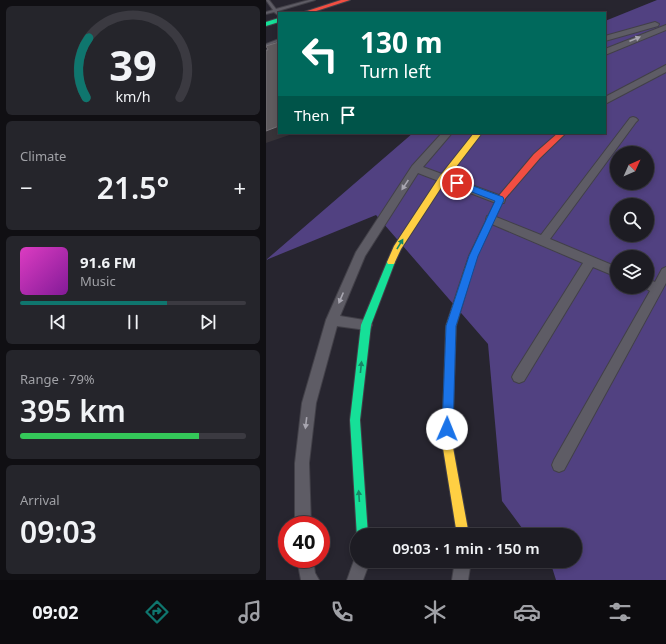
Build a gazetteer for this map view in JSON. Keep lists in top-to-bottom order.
{
  "north": "top right",
  "page": {
    "turn": ["130 m", "Turn left"],
    "then": "Then",
    "tile": [
      "Climate",
      ["Range · 79%", "395 km"],
      ["Arrival", "09:03"]
    ],
    "heat": ["−", "21.5°", "+"],
    "song": ["91.6 FM", "Music"],
    "limit": "40",
    "trip": "09:03 · 1 min · 150 m",
    "tabs": "09:02",
    "gauge": ["39", "km/h"]
  }
}
